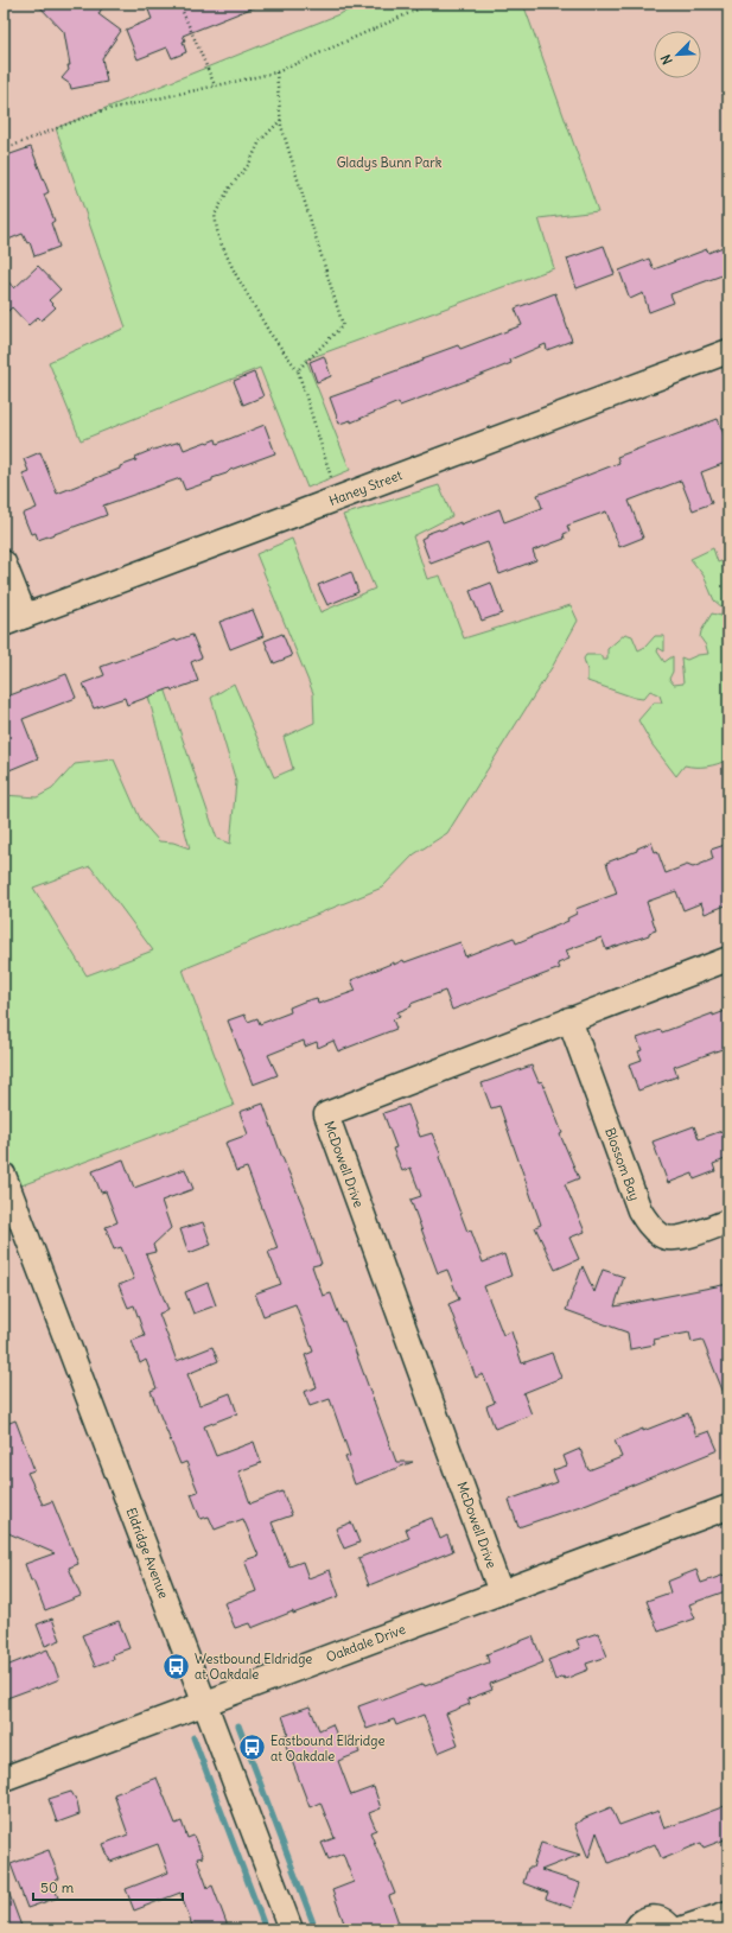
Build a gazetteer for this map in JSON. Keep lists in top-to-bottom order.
{
  "streets": {
    "street": [
      "Haney Street",
      "McDowell Drive",
      "Blossom Bay",
      "Eldridge Avenue",
      "Oakdale Drive"
    ]
  },
  "crossings": [
    ["McDowell Drive", "Blossom Bay"],
    ["McDowell Drive", "Oakdale Drive"],
    ["Eldridge Avenue", "Oakdale Drive"]
  ],
  "parks": ["Gladys Bunn Park"],
  "places": {
    "bus stop": ["Westbound Eldridge at Oakdale", "Eastbound Eldridge at Oakdale"]
  },
  "scale_bar": "50 m",
  "north": "bottom left"
}
